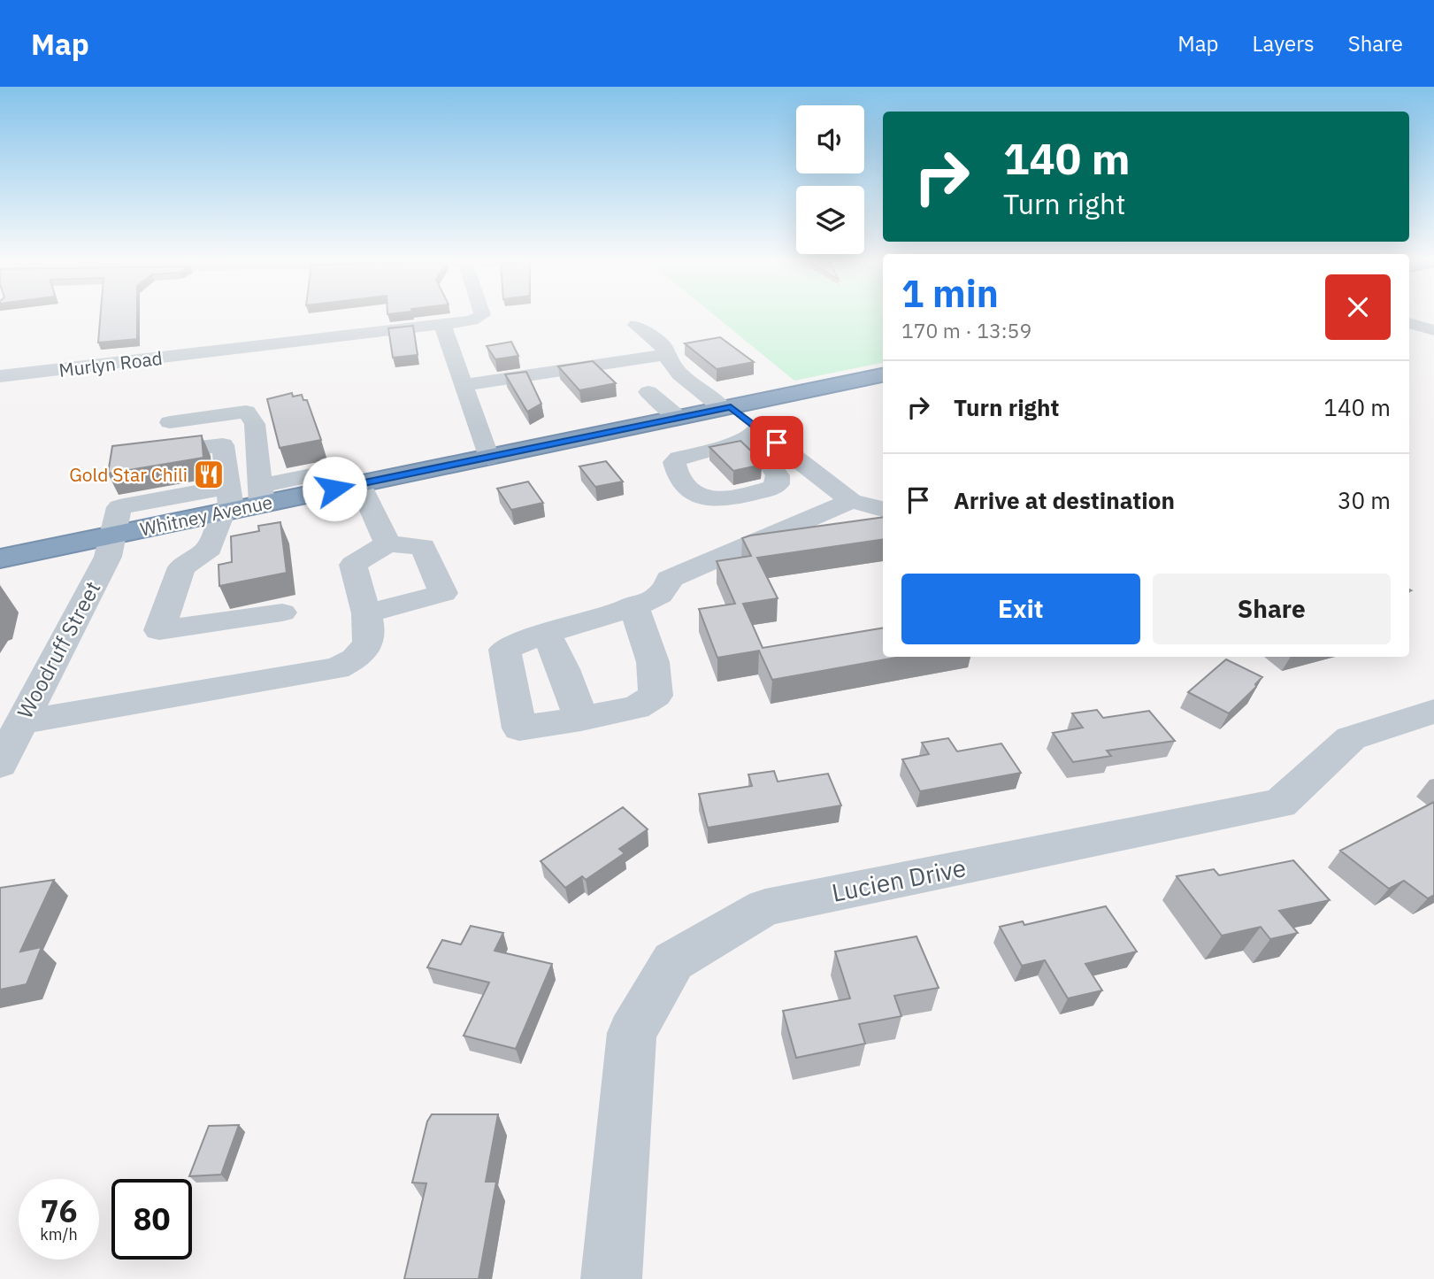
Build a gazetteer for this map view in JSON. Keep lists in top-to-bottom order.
{
  "streets": {
    "highway": ["Whitney Avenue"],
    "street": ["Murlyn Road", "Woodruff Street", "Lucien Drive"]
  },
  "crossings": [
    ["Whitney Avenue", "Woodruff Street"]
  ],
  "places": {
    "restaurant": ["Gold Star Chili"]
  },
  "page": {
    "header": "Map",
    "nav": ["Map", "Layers", "Share"],
    "turn": ["140 m", "Turn right"],
    "heading": ["1 min", "170 m · 13:59"],
    "list": [
      {
        "name": "Turn right",
        "value": "140 m"
      },
      {
        "name": "Arrive at destination",
        "value": "30 m"
      }
    ],
    "buttons": ["Exit", "Share"],
    "speed": "76 km/h",
    "limit": "80"
  }
}
